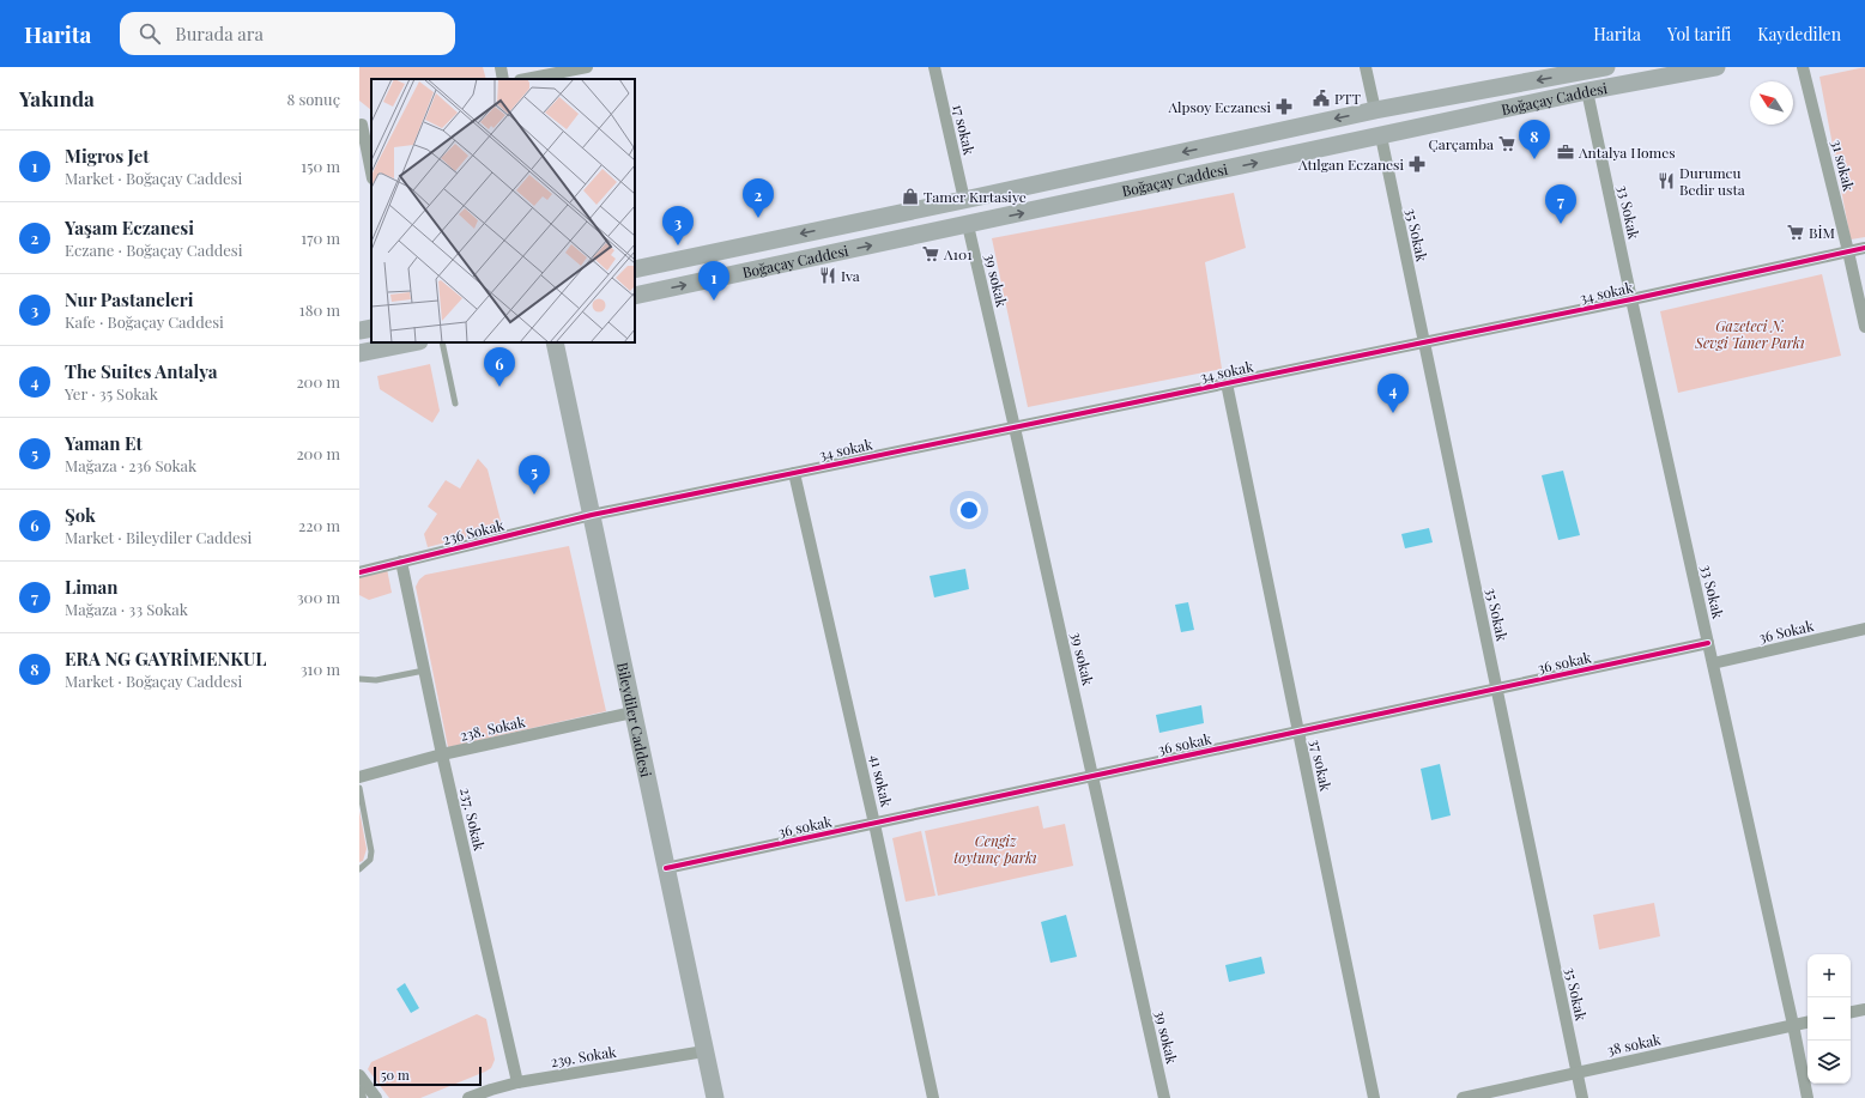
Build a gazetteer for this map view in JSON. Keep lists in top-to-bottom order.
{
  "streets": {
    "main road": ["Boğaçay Caddesi", "Bileydiler Caddesi"],
    "street": [
      "17 sokak",
      "31 sokak",
      "33 Sokak",
      "35 Sokak",
      "39 sokak",
      "34 sokak",
      "236 Sokak",
      "36 Sokak",
      "36 sokak",
      "238. Sokak",
      "37 sokak",
      "41 sokak",
      "237. Sokak",
      "38 sokak",
      "239. Sokak"
    ]
  },
  "crossings": [
    ["Boğaçay Caddesi", "17 sokak"],
    ["Boğaçay Caddesi", "33 Sokak"],
    ["Boğaçay Caddesi", "35 Sokak"],
    ["Boğaçay Caddesi", "39 sokak"],
    ["31 sokak", "34 sokak"],
    ["33 Sokak", "34 sokak"],
    ["33 Sokak", "36 Sokak"],
    ["33 Sokak", "36 sokak"],
    ["33 Sokak", "38 sokak"],
    ["35 Sokak", "34 sokak"],
    ["35 Sokak", "36 sokak"],
    ["35 Sokak", "38 sokak"],
    ["39 sokak", "34 sokak"],
    ["39 sokak", "36 sokak"],
    ["34 sokak", "236 Sokak"],
    ["34 sokak", "Bileydiler Caddesi"],
    ["34 sokak", "37 sokak"],
    ["34 sokak", "41 sokak"],
    ["236 Sokak", "Bileydiler Caddesi"],
    ["236 Sokak", "237. Sokak"],
    ["36 sokak", "Bileydiler Caddesi"],
    ["36 sokak", "37 sokak"],
    ["36 sokak", "41 sokak"],
    ["Bileydiler Caddesi", "238. Sokak"],
    ["Bileydiler Caddesi", "239. Sokak"],
    ["238. Sokak", "237. Sokak"],
    ["237. Sokak", "239. Sokak"]
  ],
  "parks": ["Gazeteci N. Sevgi Taner Parkı", "Cengiz toytunç parkı"],
  "places": {
    "public building": ["PTT"],
    "pharmacy": ["Alpsoy Eczanesi", "Atılgan Eczanesi"],
    "supermarket": ["Çarçamba", "BİM", "A101"],
    "office": ["Antalya Homes"],
    "restaurant": ["Durumcu Bedir usta", "Iva"],
    "shop": ["Tamer Kırtasiye"]
  },
  "scale_bar": "50 m",
  "north": "top left",
  "page": {
    "header": "Harita",
    "search": "Burada ara",
    "nav": ["Harita", "Yol tarifi", "Kaydedilen"],
    "heading": ["Yakında", "8 sonuç"],
    "pins": [
      "8",
      "2",
      "7",
      "3",
      "1",
      "6",
      "4",
      "5"
    ],
    "list": [
      {
        "mark": "1",
        "name": "Migros Jet",
        "note": "Market · Boğaçay Caddesi",
        "value": "150 m"
      },
      {
        "mark": "2",
        "name": "Yaşam Eczanesi",
        "note": "Eczane · Boğaçay Caddesi",
        "value": "170 m"
      },
      {
        "mark": "3",
        "name": "Nur Pastaneleri",
        "note": "Kafe · Boğaçay Caddesi",
        "value": "180 m"
      },
      {
        "mark": "4",
        "name": "The Suites Antalya",
        "note": "Yer · 35 Sokak",
        "value": "200 m"
      },
      {
        "mark": "5",
        "name": "Yaman Et",
        "note": "Mağaza · 236 Sokak",
        "value": "200 m"
      },
      {
        "mark": "6",
        "name": "Şok",
        "note": "Market · Bileydiler Caddesi",
        "value": "220 m"
      },
      {
        "mark": "7",
        "name": "Liman",
        "note": "Mağaza · 33 Sokak",
        "value": "300 m"
      },
      {
        "mark": "8",
        "name": "ERA NG GAYRİMENKUL",
        "note": "Market · Boğaçay Caddesi",
        "value": "310 m"
      }
    ],
    "map_buttons": ["+", "−"],
    "scale": "50 m"
  }
}
